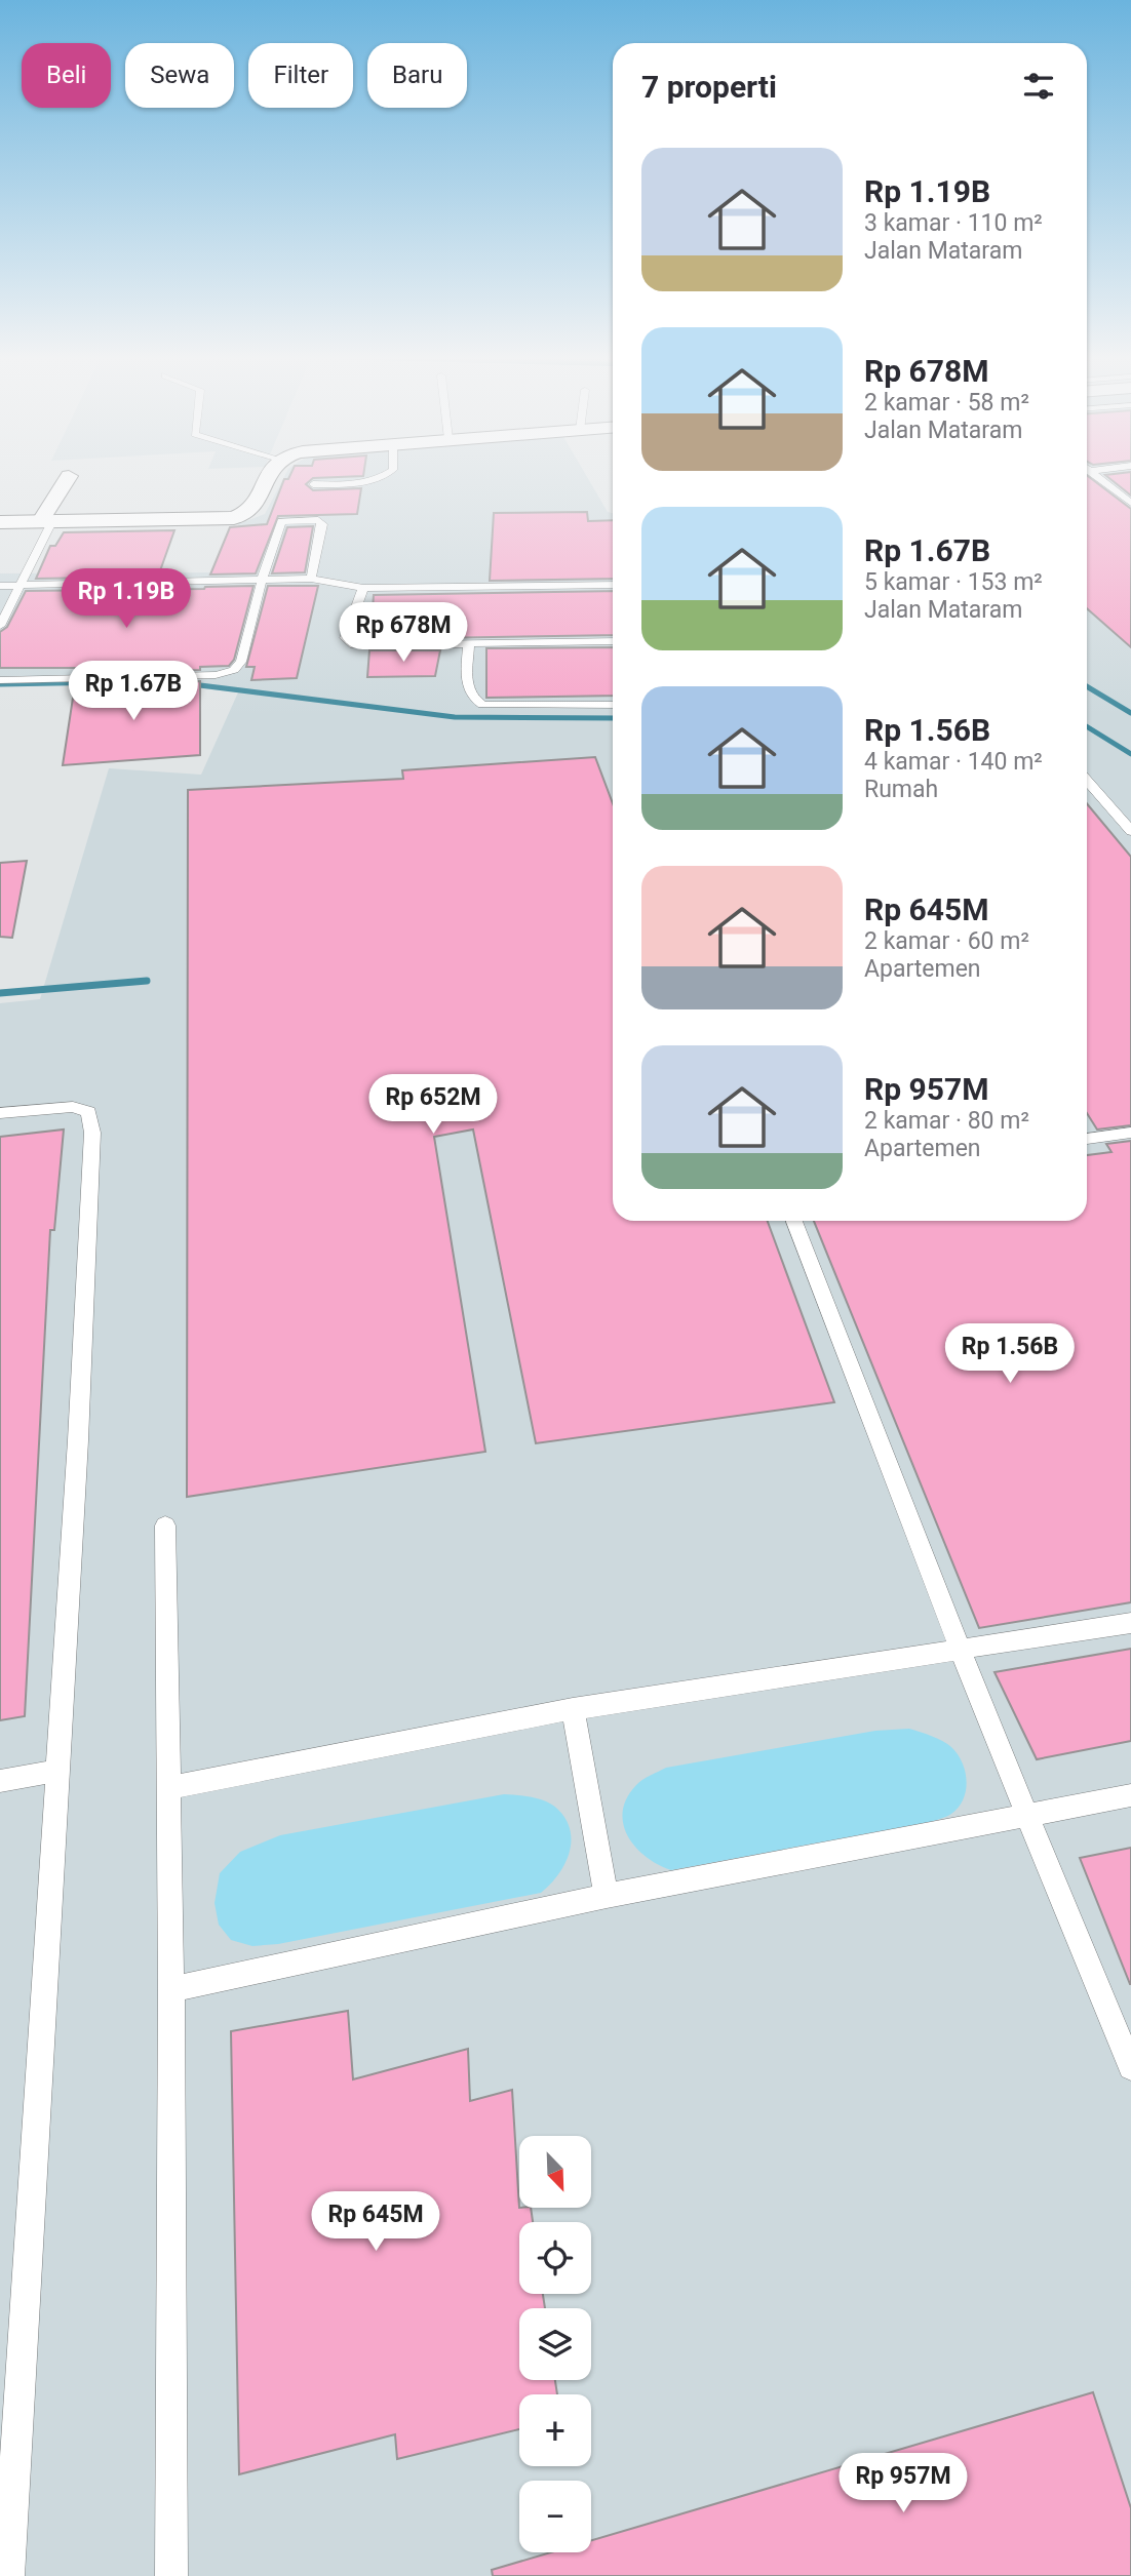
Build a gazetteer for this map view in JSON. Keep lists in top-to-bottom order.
{
  "north": "bottom right",
  "page": {
    "chip": [
      "Beli",
      "Sewa",
      "Filter",
      "Baru"
    ],
    "heading": "7 properti",
    "list": [
      {
        "name": "Rp 1.19B",
        "note": "3 kamar · 110 m² · Jalan Mataram"
      },
      {
        "name": "Rp 678M",
        "note": "2 kamar · 58 m² · Jalan Mataram"
      },
      {
        "name": "Rp 1.67B",
        "note": "5 kamar · 153 m² · Jalan Mataram"
      },
      {
        "name": "Rp 1.56B",
        "note": "4 kamar · 140 m² · Rumah"
      },
      {
        "name": "Rp 645M",
        "note": "2 kamar · 60 m² · Apartemen"
      },
      {
        "name": "Rp 957M",
        "note": "2 kamar · 80 m² · Apartemen"
      }
    ],
    "price": [
      "Rp 1.19B",
      "Rp 678M",
      "Rp 1.67B",
      "Rp 652M",
      "Rp 1.56B",
      "Rp 645M",
      "Rp 957M"
    ],
    "map_buttons": ["+", "−"]
  }
}
